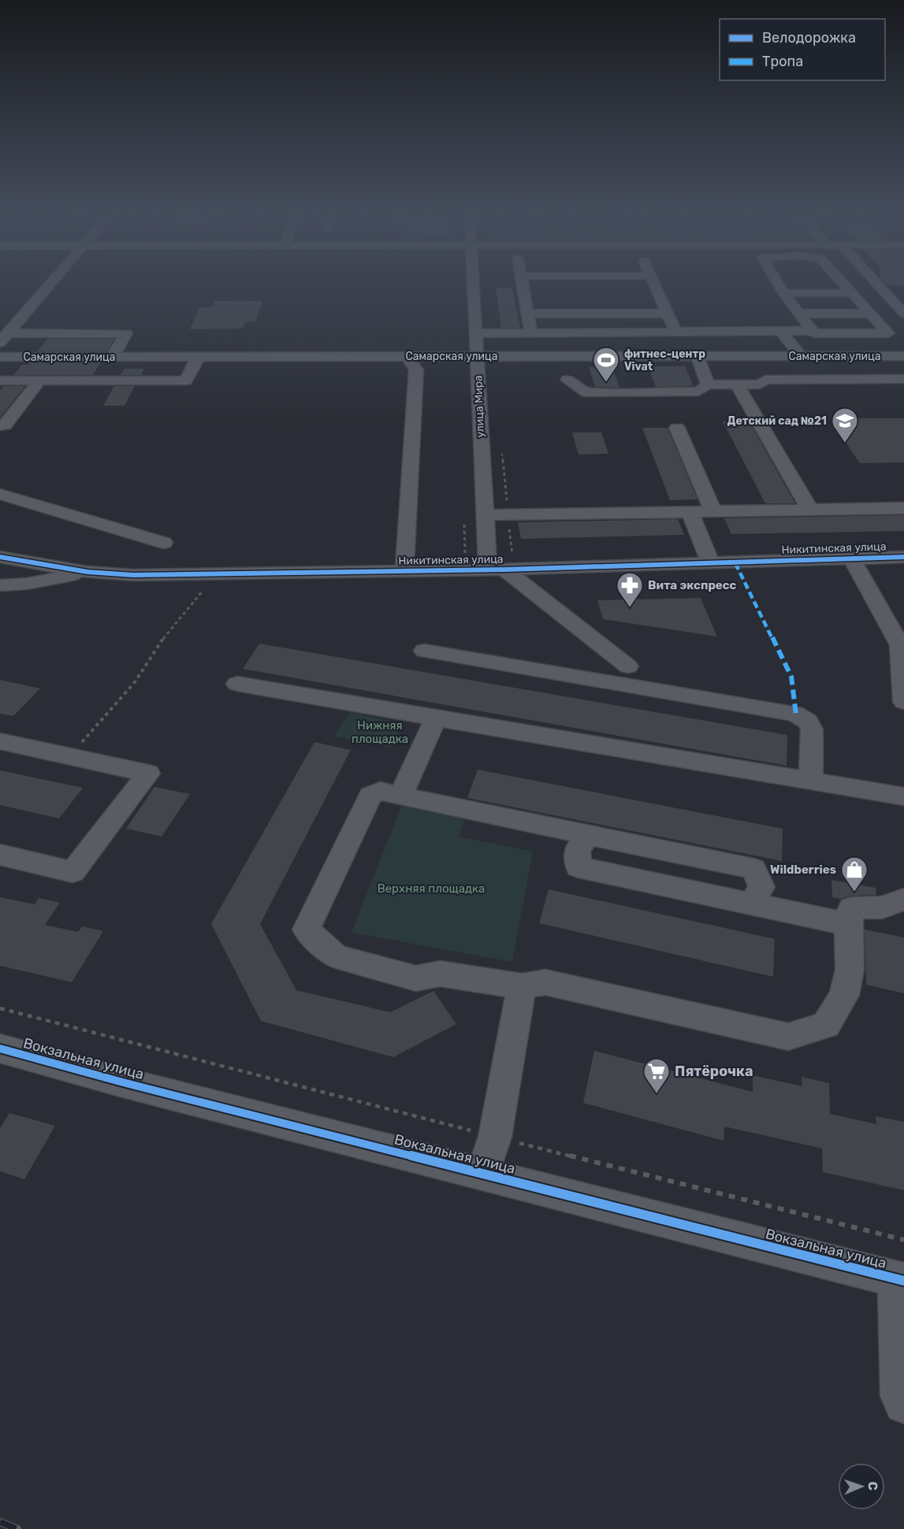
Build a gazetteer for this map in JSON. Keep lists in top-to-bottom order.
{
  "streets": {
    "street": [
      "Самарская улица",
      "улица Мира",
      "Никитинская улица",
      "Вокзальная улица"
    ]
  },
  "crossings": [
    ["Самарская улица", "улица Мира"],
    ["улица Мира", "Никитинская улица"]
  ],
  "parks": ["Нижняя площадка", "Верхняя площадка"],
  "places": {
    "sports": ["фитнес-центр Vivat"],
    "school or university": ["Детский сад №21"],
    "pharmacy": ["Вита экспресс"],
    "shop": ["Wildberries"],
    "supermarket": ["Пятёрочка"]
  },
  "legend": ["Велодорожка", "Тропа"],
  "north": "right"
}
